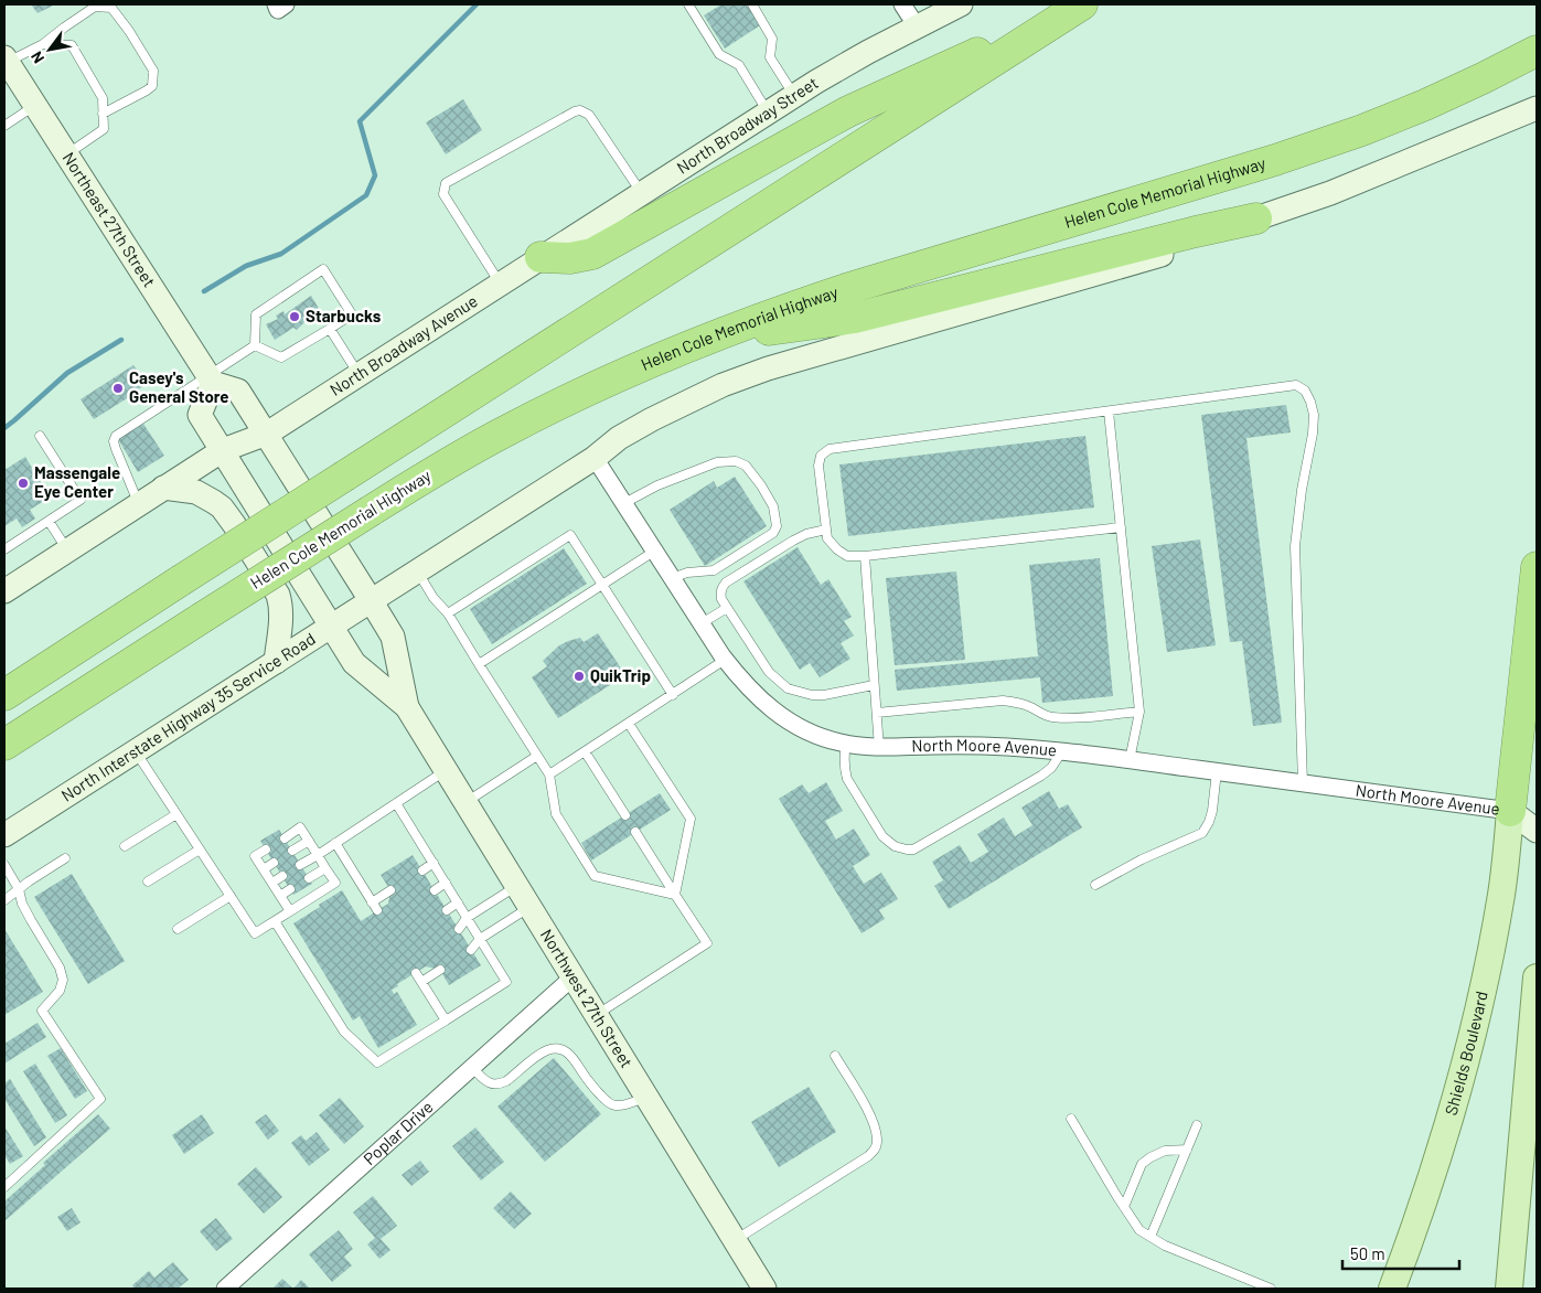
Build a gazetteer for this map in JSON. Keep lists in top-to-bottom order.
{
  "streets": {
    "highway": ["Helen Cole Memorial Highway"],
    "main road": [
      "North Broadway Street",
      "Northeast 27th Street",
      "North Broadway Avenue",
      "North Interstate Highway 35 Service Road",
      "Northwest 27th Street",
      "Shields Boulevard"
    ],
    "street": ["North Moore Avenue", "Poplar Drive"]
  },
  "crossings": [
    ["North Broadway Street", "North Broadway Avenue"],
    ["North Broadway Avenue", "Northwest 27th Street"],
    ["North Interstate Highway 35 Service Road", "North Moore Avenue"],
    ["North Interstate Highway 35 Service Road", "Northwest 27th Street"],
    ["North Moore Avenue", "Shields Boulevard"],
    ["Northwest 27th Street", "Poplar Drive"]
  ],
  "places": [
    "Starbucks",
    "Casey's General Store",
    "Massengale Eye Center",
    "QuikTrip"
  ],
  "scale_bar": "50 m",
  "north": "bottom left"
}
